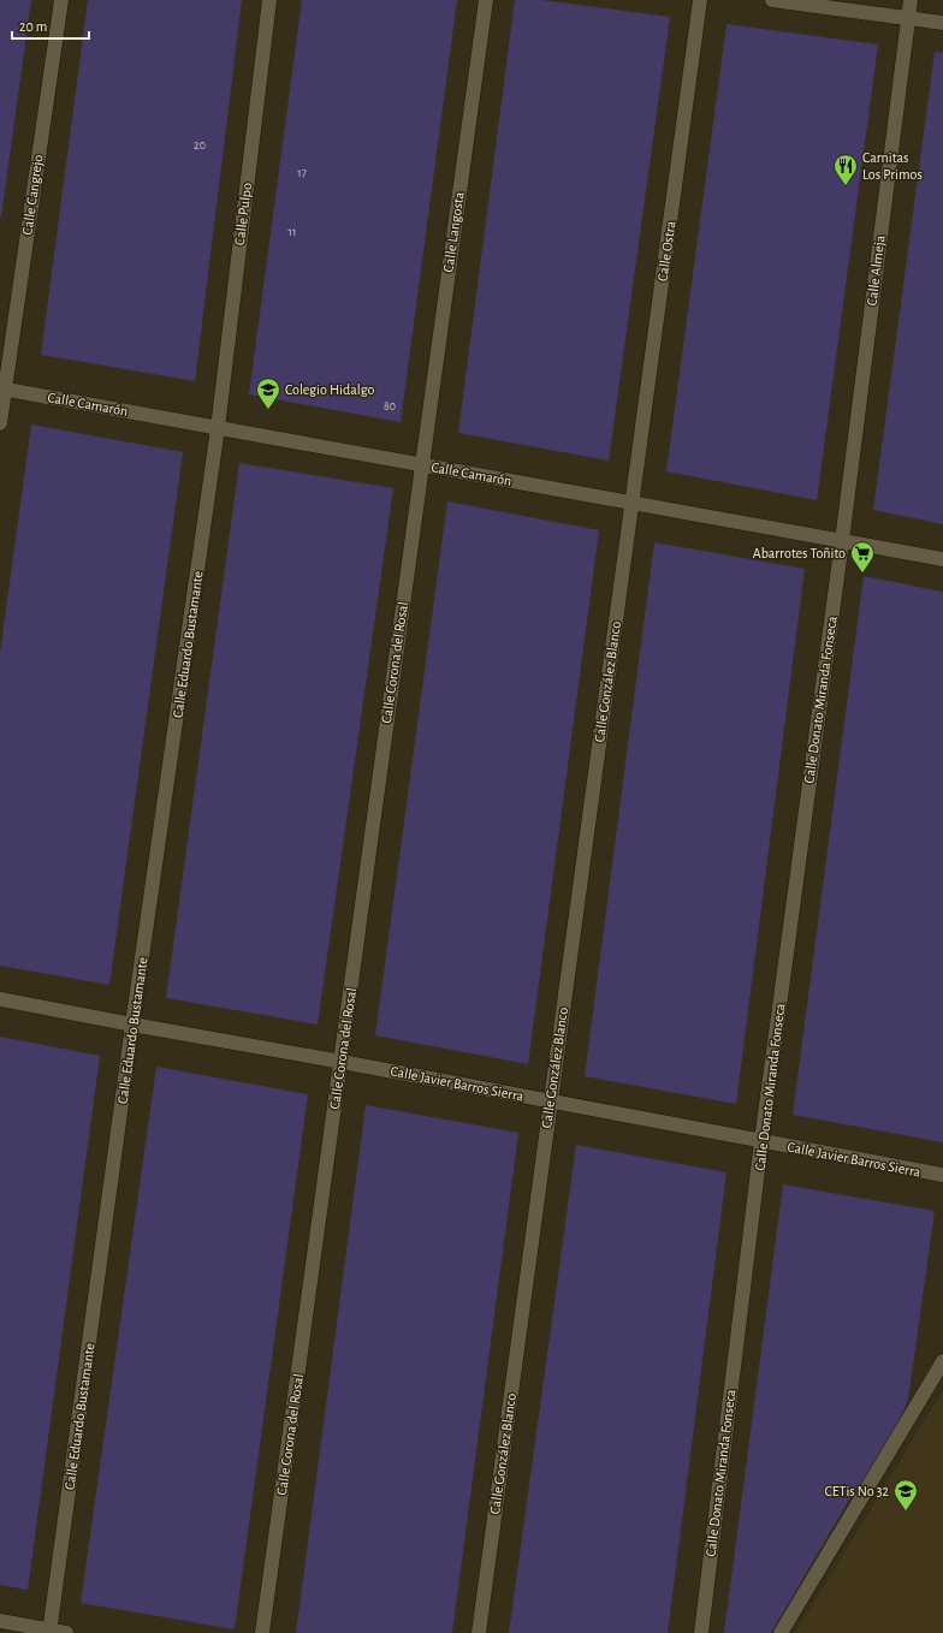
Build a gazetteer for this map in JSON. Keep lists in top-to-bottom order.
{
  "streets": {
    "street": [
      "Calle Cangrejo",
      "Calle Pulpo",
      "Calle Langosta",
      "Calle Ostra",
      "Calle Almeja",
      "Calle Camarón",
      "Calle Eduardo Bustamante",
      "Calle Corona del Rosal",
      "Calle González Blanco",
      "Calle Donato Miranda Fonseca",
      "Calle Javier Barros Sierra"
    ]
  },
  "crossings": [
    ["Calle Cangrejo", "Calle Camarón"],
    ["Calle Pulpo", "Calle Camarón"],
    ["Calle Pulpo", "Calle Eduardo Bustamante"],
    ["Calle Langosta", "Calle Camarón"],
    ["Calle Langosta", "Calle Corona del Rosal"],
    ["Calle Ostra", "Calle Camarón"],
    ["Calle Ostra", "Calle González Blanco"],
    ["Calle Almeja", "Calle Camarón"],
    ["Calle Almeja", "Calle Donato Miranda Fonseca"],
    ["Calle Camarón", "Calle Eduardo Bustamante"],
    ["Calle Camarón", "Calle Corona del Rosal"],
    ["Calle Camarón", "Calle González Blanco"],
    ["Calle Camarón", "Calle Donato Miranda Fonseca"],
    ["Calle Eduardo Bustamante", "Calle Javier Barros Sierra"],
    ["Calle Corona del Rosal", "Calle Javier Barros Sierra"],
    ["Calle González Blanco", "Calle Javier Barros Sierra"],
    ["Calle Donato Miranda Fonseca", "Calle Javier Barros Sierra"]
  ],
  "places": {
    "restaurant": ["Carnitas Los Primos"],
    "school or university": ["Colegio Hidalgo", "CETis No 32"],
    "supermarket": ["Abarrotes Toñito"]
  },
  "house_numbers": [
    "20",
    "17",
    "11",
    "80"
  ],
  "scale_bar": "20 m"
}
